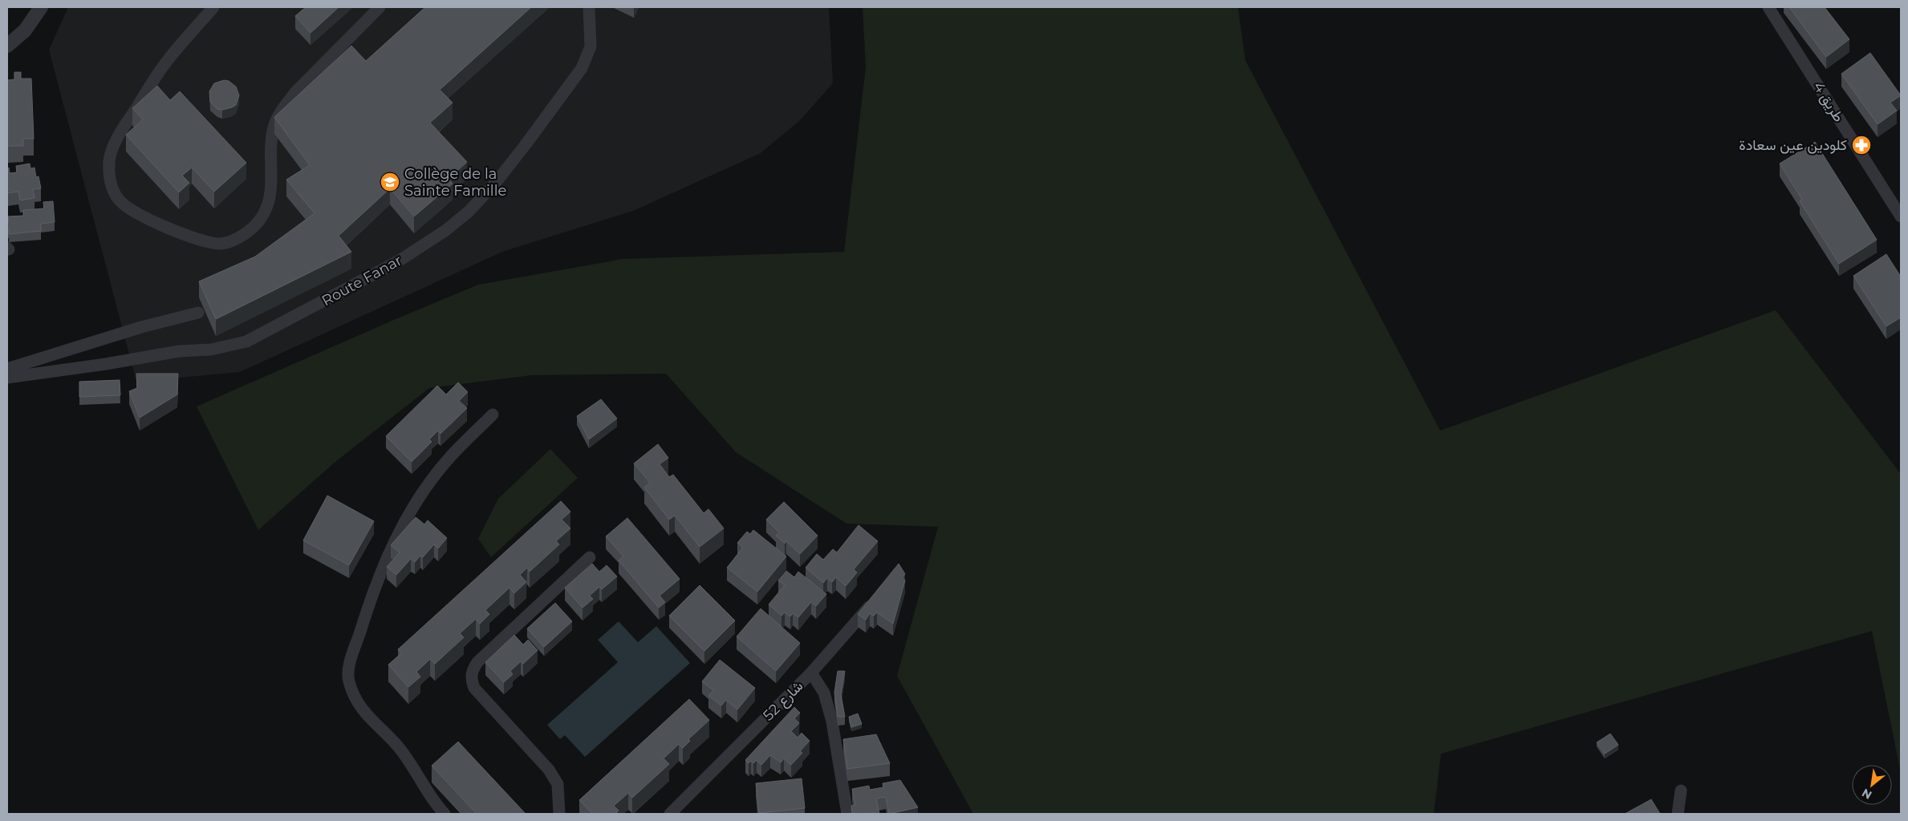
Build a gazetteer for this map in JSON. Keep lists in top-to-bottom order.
{
  "streets": {
    "street": ["طريق 4", "Route Fanar", "شارع 52"]
  },
  "places": {
    "pharmacy": ["كلودين عين سعادة"],
    "school or university": ["Collège de la Sainte Famille"]
  },
  "north": "bottom left"
}
